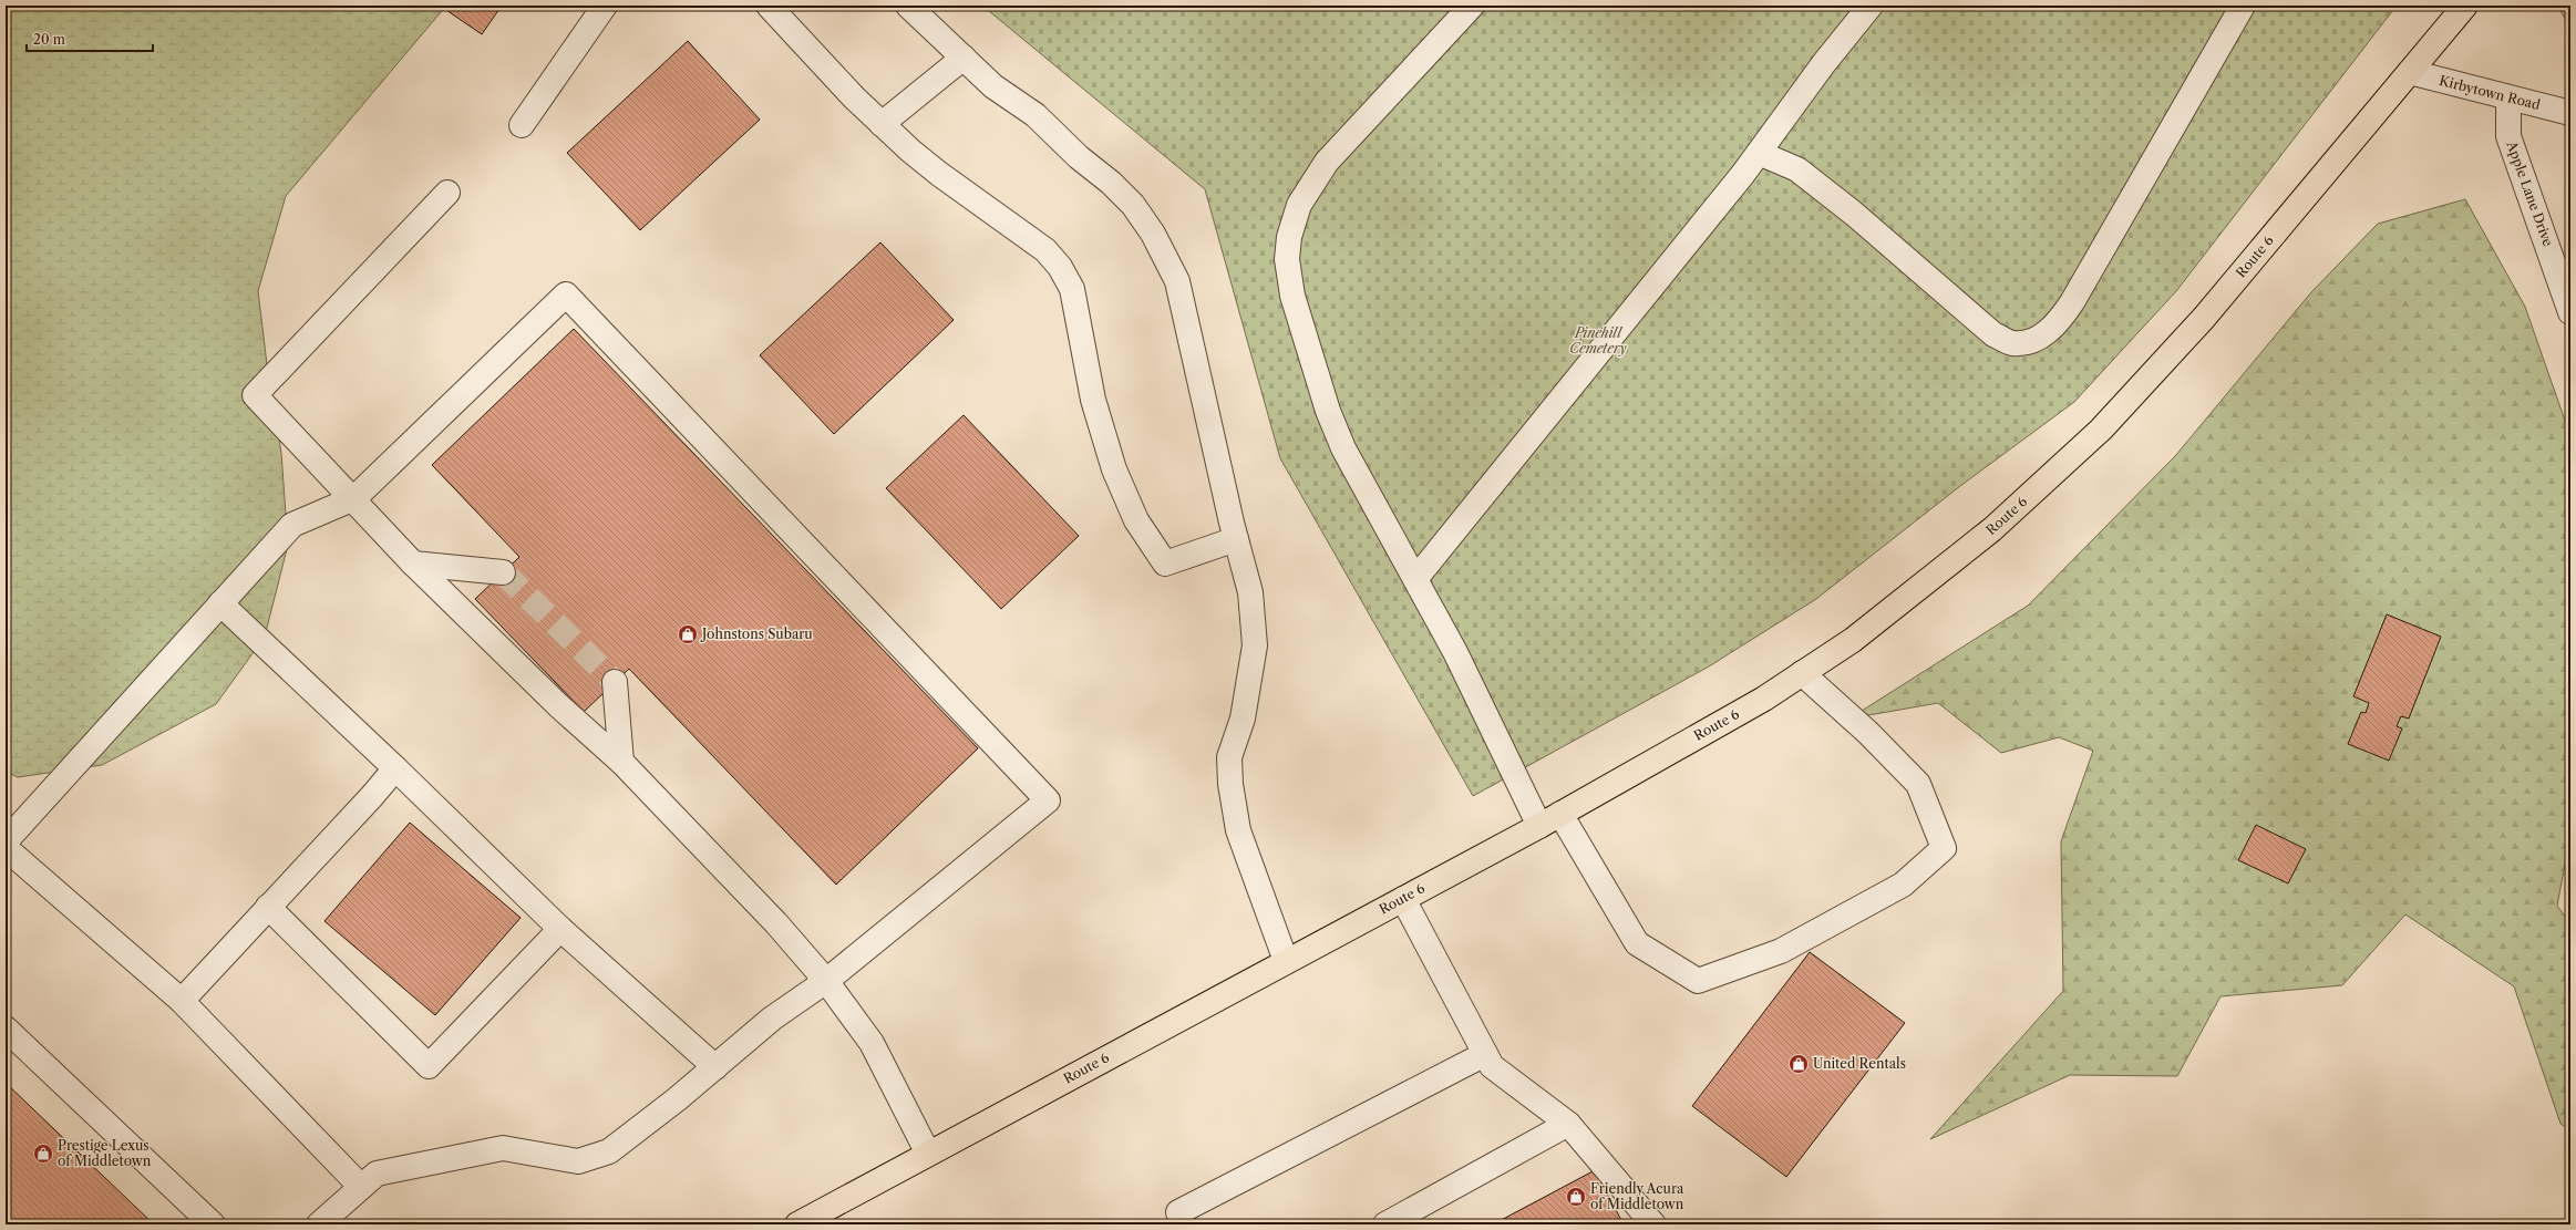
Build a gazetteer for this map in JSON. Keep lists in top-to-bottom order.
{
  "streets": {
    "main road": ["Route 6"],
    "street": ["Kirbytown Road", "Apple Lane Drive"]
  },
  "crossings": [
    ["Kirbytown Road", "Apple Lane Drive"],
    ["Kirbytown Road", "Route 6"]
  ],
  "parks": ["Pinehill Cemetery"],
  "places": {
    "shop": [
      "Johnstons Subaru",
      "United Rentals",
      "Prestige Lexus of Middletown",
      "Friendly Acura of Middletown"
    ]
  },
  "scale_bar": "20 m"
}
